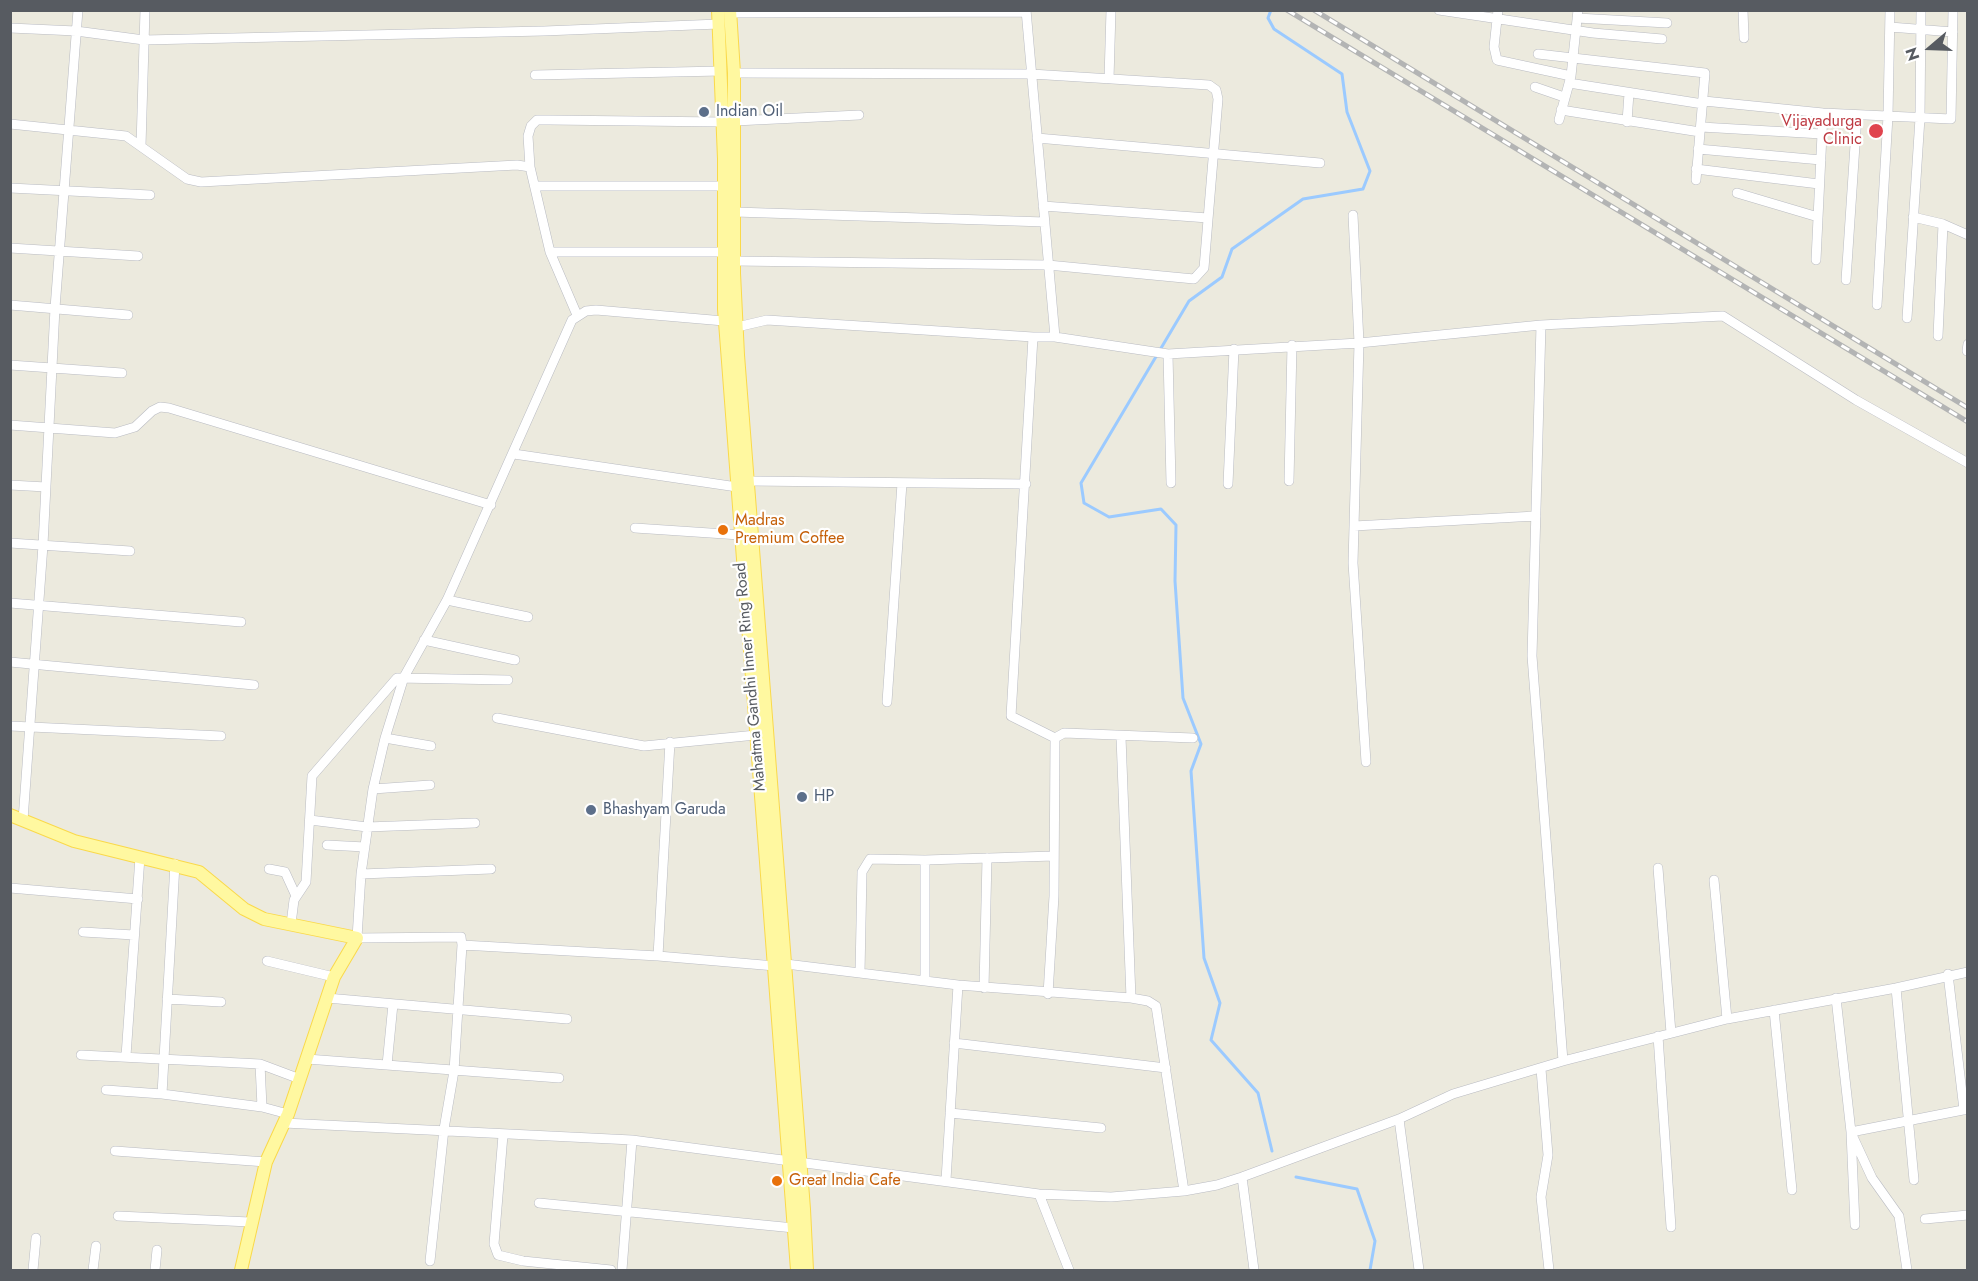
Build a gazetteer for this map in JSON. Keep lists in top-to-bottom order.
{
  "streets": {
    "main road": ["Mahatma Gandhi Inner Ring Road"]
  },
  "places": [
    "Indian Oil",
    "Vijayadurga Clinic",
    "Madras Premium Coffee",
    "HP",
    "Bhashyam Garuda",
    "Great India Cafe"
  ],
  "north": "left"
}
